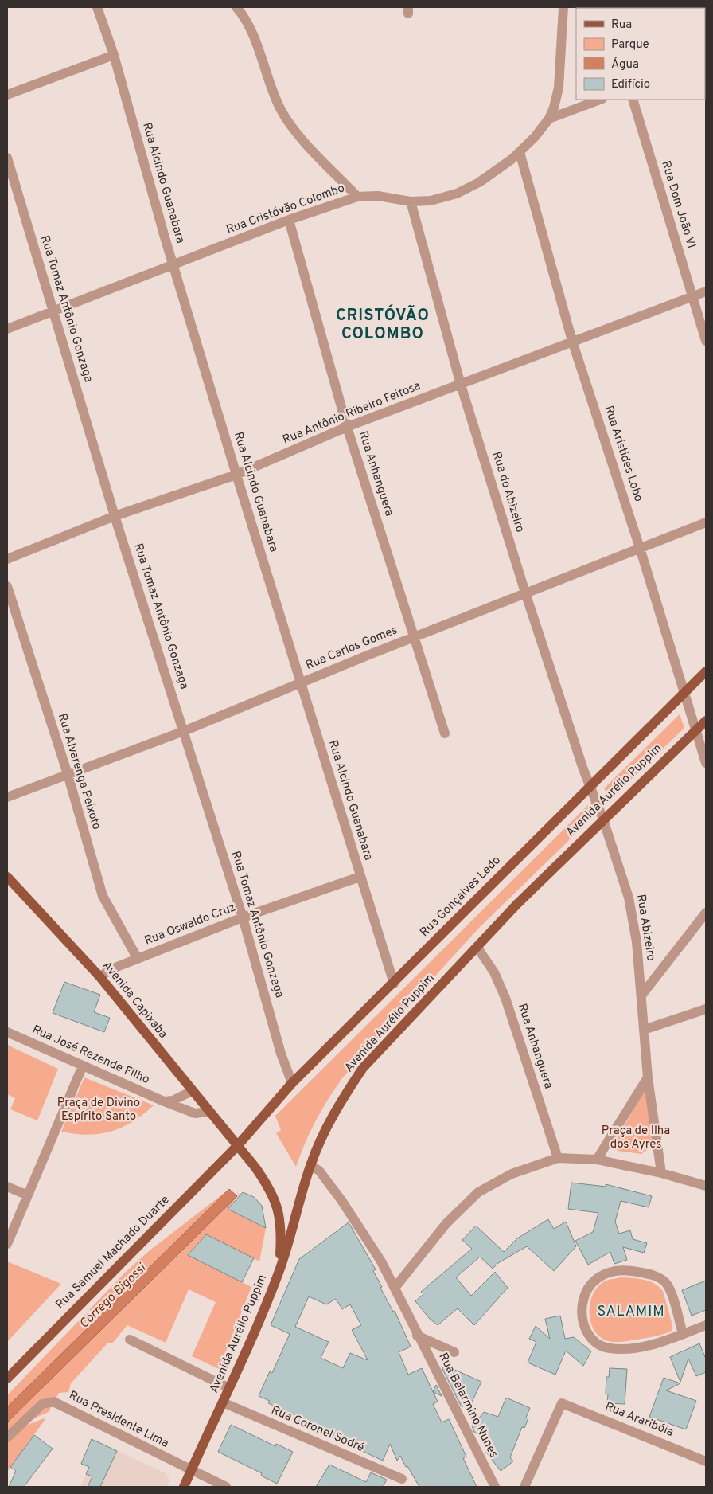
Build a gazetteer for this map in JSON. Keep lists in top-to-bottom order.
{
  "streets": {
    "main road": [
      "Avenida Aurélio Puppim",
      "Rua Gonçalves Ledo",
      "Avenida Capixaba",
      "Rua Samuel Machado Duarte"
    ],
    "street": [
      "Rua Alcindo Guanabara",
      "Rua Dom João VI",
      "Rua Cristóvão Colombo",
      "Rua Tomaz Antônio Gonzaga",
      "Rua Antônio Ribeiro Feitosa",
      "Rua Aristides Lobo",
      "Rua Anhanguera",
      "Rua do Abizeiro",
      "Rua Carlos Gomes",
      "Rua Alvarenga Peixoto",
      "Rua Oswaldo Cruz",
      "Rua Abizeiro",
      "Rua José Rezende Filho",
      "Rua Belarmino Nunes",
      "Rua Presidente Lima",
      "Rua Araribóia",
      "Rua Coronel Sodré"
    ]
  },
  "crossings": [
    ["Rua Alcindo Guanabara", "Rua Cristóvão Colombo"],
    ["Rua Alcindo Guanabara", "Rua Antônio Ribeiro Feitosa"],
    ["Rua Alcindo Guanabara", "Rua Carlos Gomes"],
    ["Rua Alcindo Guanabara", "Rua Gonçalves Ledo"],
    ["Rua Alcindo Guanabara", "Rua Oswaldo Cruz"],
    ["Rua Dom João VI", "Rua Antônio Ribeiro Feitosa"],
    ["Rua Cristóvão Colombo", "Rua Tomaz Antônio Gonzaga"],
    ["Rua Cristóvão Colombo", "Rua Aristides Lobo"],
    ["Rua Cristóvão Colombo", "Rua Anhanguera"],
    ["Rua Cristóvão Colombo", "Rua do Abizeiro"],
    ["Rua Tomaz Antônio Gonzaga", "Rua Antônio Ribeiro Feitosa"],
    ["Rua Tomaz Antônio Gonzaga", "Rua Carlos Gomes"],
    ["Rua Tomaz Antônio Gonzaga", "Rua Gonçalves Ledo"],
    ["Rua Tomaz Antônio Gonzaga", "Rua Oswaldo Cruz"],
    ["Rua Antônio Ribeiro Feitosa", "Rua Aristides Lobo"],
    ["Rua Antônio Ribeiro Feitosa", "Rua Anhanguera"],
    ["Rua Antônio Ribeiro Feitosa", "Rua do Abizeiro"],
    ["Rua Aristides Lobo", "Rua Carlos Gomes"],
    ["Rua Aristides Lobo", "Avenida Aurélio Puppim"],
    ["Rua Aristides Lobo", "Rua Gonçalves Ledo"],
    ["Rua Anhanguera", "Rua Carlos Gomes"],
    ["Rua Anhanguera", "Avenida Aurélio Puppim"],
    ["Rua do Abizeiro", "Rua Carlos Gomes"],
    ["Rua do Abizeiro", "Rua Gonçalves Ledo"],
    ["Rua do Abizeiro", "Rua Abizeiro"],
    ["Rua Carlos Gomes", "Rua Alvarenga Peixoto"],
    ["Rua Alvarenga Peixoto", "Rua Oswaldo Cruz"],
    ["Avenida Aurélio Puppim", "Rua Abizeiro"],
    ["Avenida Aurélio Puppim", "Avenida Capixaba"],
    ["Avenida Aurélio Puppim", "Rua Belarmino Nunes"],
    ["Avenida Aurélio Puppim", "Rua Presidente Lima"],
    ["Avenida Aurélio Puppim", "Rua Coronel Sodré"],
    ["Rua Gonçalves Ledo", "Rua Abizeiro"],
    ["Rua Gonçalves Ledo", "Avenida Capixaba"],
    ["Rua Gonçalves Ledo", "Rua Samuel Machado Duarte"],
    ["Rua Oswaldo Cruz", "Avenida Capixaba"],
    ["Avenida Capixaba", "Rua José Rezende Filho"],
    ["Avenida Capixaba", "Rua Samuel Machado Duarte"]
  ],
  "districts": ["CRISTÓVÃO COLOMBO", "SALAMIM"],
  "water": ["Córrego Bigossi"],
  "parks": ["Praça de Divino Espírito Santo", "Praça de Ilha dos Ayres"],
  "legend": [
    "Rua",
    "Parque",
    "Água",
    "Edifício"
  ]
}
